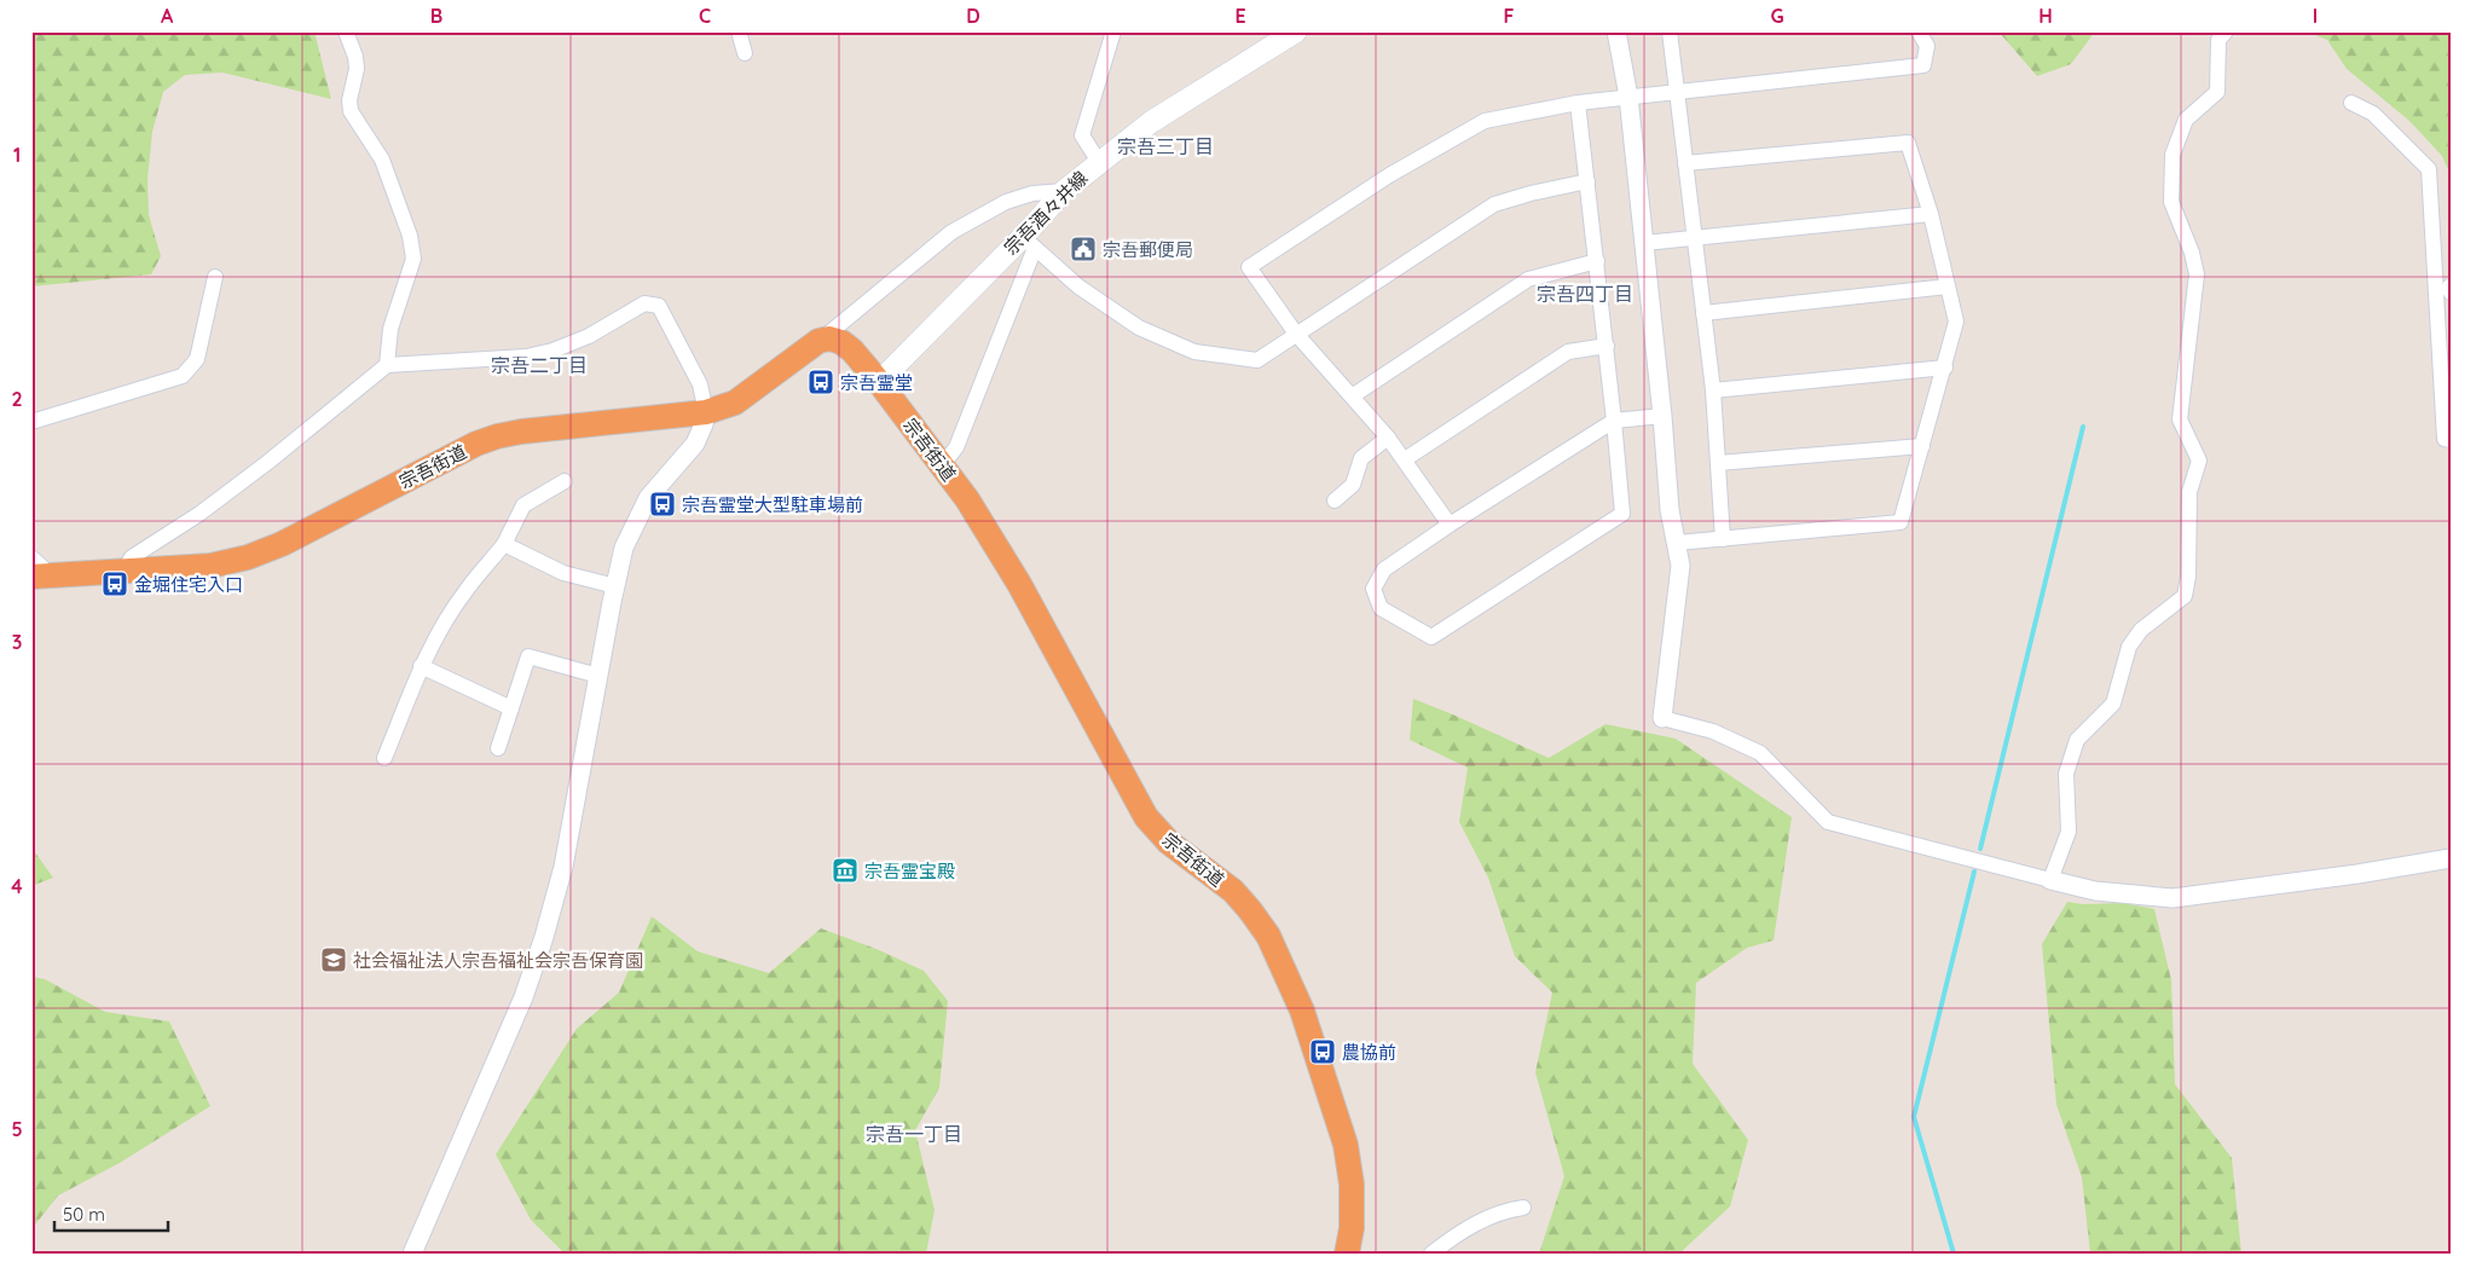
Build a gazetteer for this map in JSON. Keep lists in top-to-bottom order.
{
  "streets": {
    "highway": ["宗吾街道"],
    "main road": ["宗吾酒々井線"]
  },
  "crossings": [
    ["宗吾酒々井線", "宗吾街道"]
  ],
  "districts": [
    "宗吾三丁目",
    "宗吾四丁目",
    "宗吾二丁目",
    "宗吾一丁目"
  ],
  "places": {
    "public building": ["宗吾郵便局"],
    "bus stop": [
      "宗吾霊堂",
      "宗吾霊堂大型駐車場前",
      "金堀住宅入口",
      "農協前"
    ],
    "museum": ["宗吾霊宝殿"],
    "school or university": ["社会福祉法人宗吾福祉会宗吾保育園"]
  },
  "scale_bar": "50 m",
  "grid": {
    "columns": [
      "A",
      "B",
      "C",
      "D",
      "E",
      "F",
      "G",
      "H",
      "I"
    ],
    "rows": [
      "1",
      "2",
      "3",
      "4",
      "5"
    ]
  }
}
